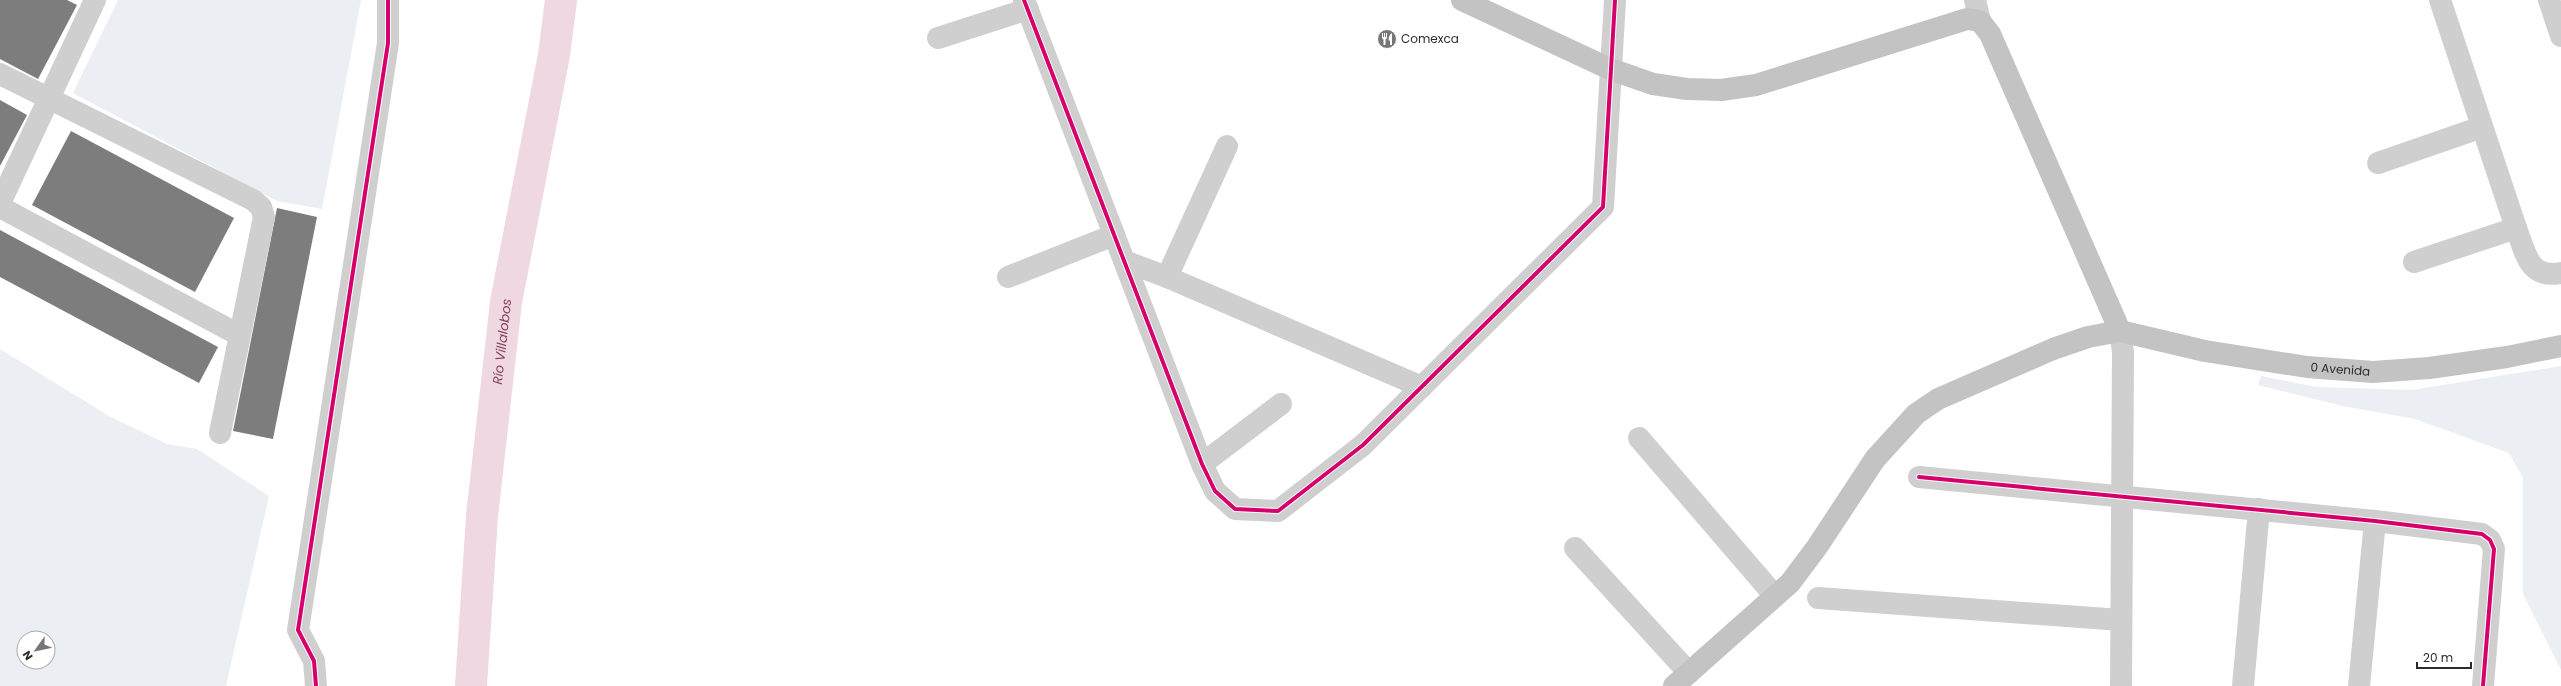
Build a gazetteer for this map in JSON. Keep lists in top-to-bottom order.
{
  "streets": {
    "main road": ["0 Avenida"]
  },
  "water": ["Río Villalobos"],
  "places": {
    "restaurant": ["Comexca"]
  },
  "scale_bar": "20 m",
  "north": "bottom left"
}
